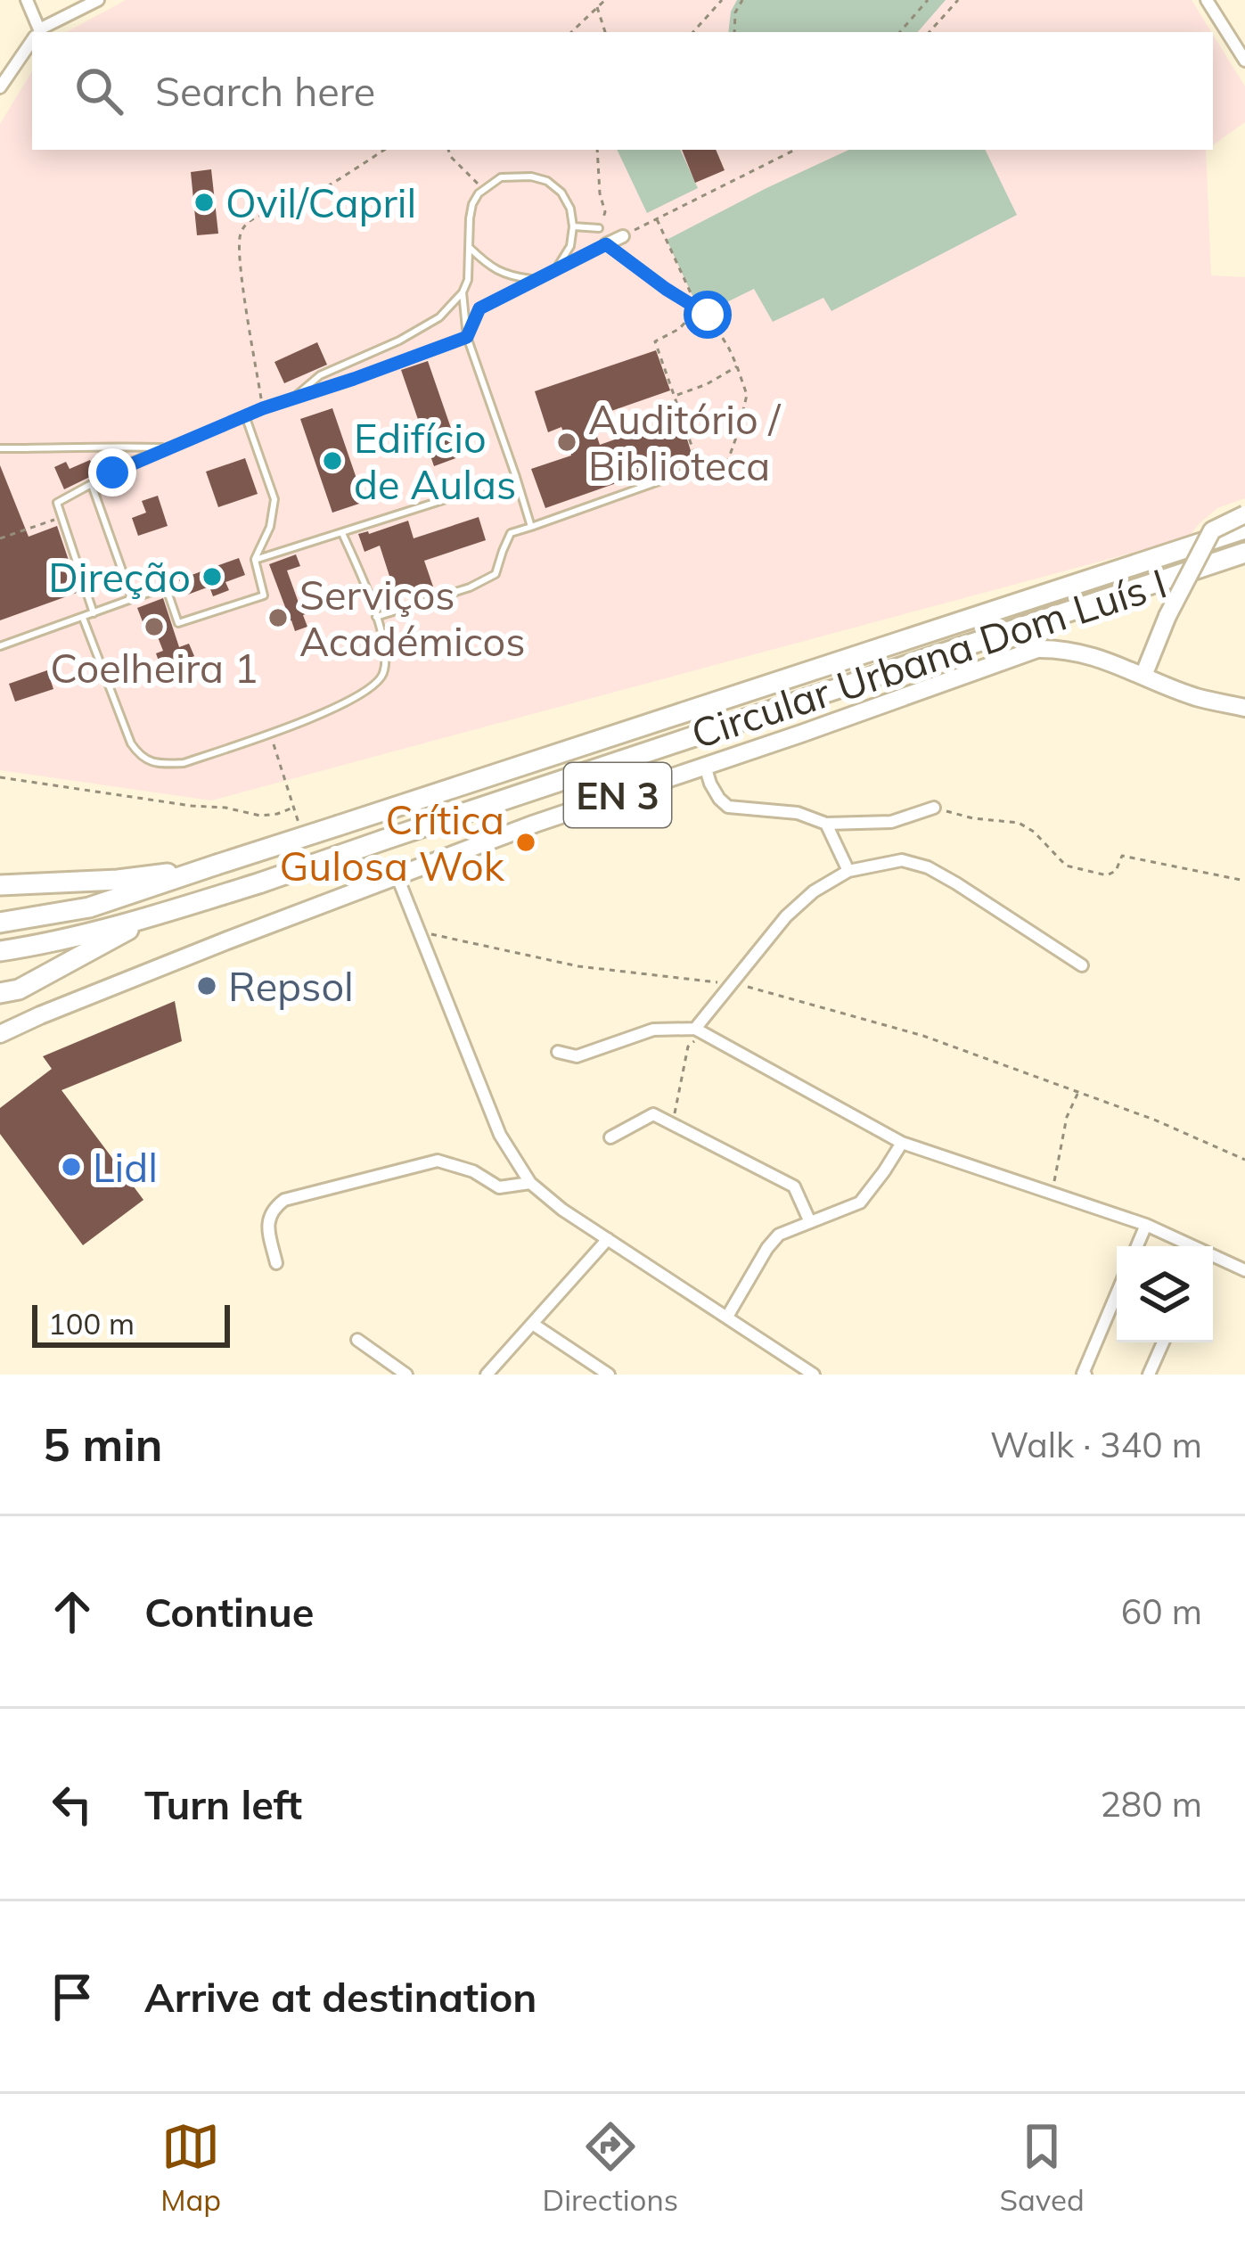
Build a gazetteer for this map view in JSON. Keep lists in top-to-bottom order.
{
  "streets": {
    "highway": ["Circular Urbana Dom Luís I"],
    "main road": ["EN 3"]
  },
  "places": [
    "Ovil/Capril",
    "Auditório / Biblioteca",
    "Edifício de Aulas",
    "Direção",
    "Serviços Académicos",
    "Coelheira 1",
    "Crítica Gulosa Wok",
    "Repsol",
    "Lidl"
  ],
  "scale_bar": "100 m",
  "page": {
    "search": "Search here",
    "scale": "100 m",
    "heading": ["5 min", "Walk · 340 m"],
    "list": [
      ["Continue", "60 m"],
      ["Turn left", "280 m"],
      "Arrive at destination"
    ],
    "nav": ["Map", "Directions", "Saved"]
  }
}
